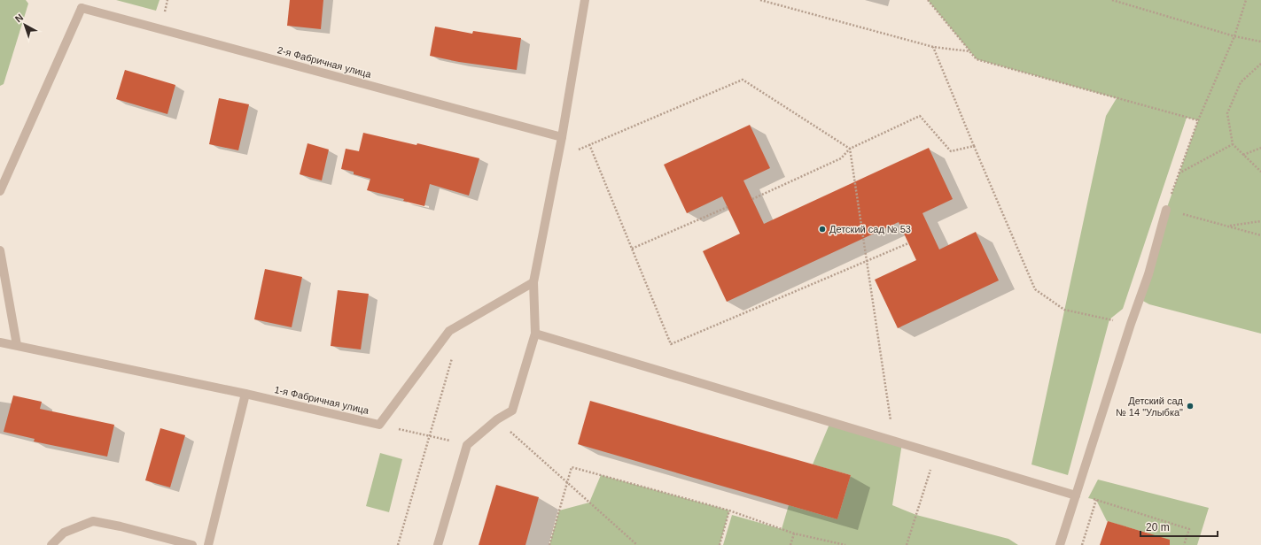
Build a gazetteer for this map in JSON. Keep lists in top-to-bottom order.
{
  "streets": {
    "street": ["2-я Фабричная улица", "1-я Фабричная улица"]
  },
  "places": ["Детский сад № 53", "Детский сад № 14 \"Улыбка\""],
  "scale_bar": "20 m",
  "north": "top left"
}
